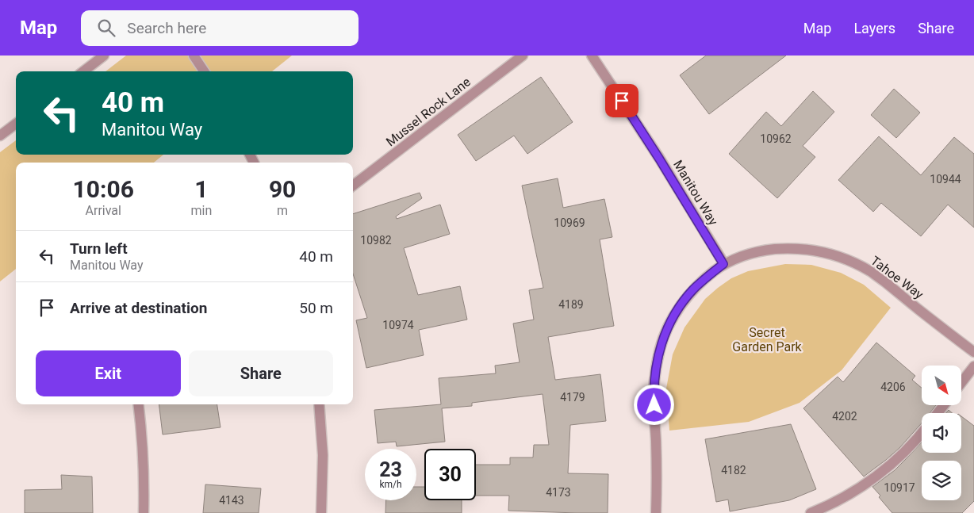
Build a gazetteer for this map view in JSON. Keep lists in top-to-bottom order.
{
  "streets": {
    "street": ["Mussel Rock Lane", "Manitou Way", "Tahoe Way"]
  },
  "crossings": [
    ["Manitou Way", "Tahoe Way"]
  ],
  "parks": ["Secret Garden Park"],
  "house_numbers": [
    "10962",
    "10944",
    "10969",
    "10982",
    "4189",
    "10974",
    "4206",
    "4179",
    "4202",
    "4182",
    "10917",
    "4173",
    "4143"
  ],
  "north": "bottom right",
  "page": {
    "header": "Map",
    "search": "Search here",
    "nav": ["Map", "Layers", "Share"],
    "turn": ["40 m", "Manitou Way"],
    "eta": [
      "10:06",
      "Arrival",
      "1",
      "min",
      "90",
      "m"
    ],
    "list": [
      {
        "name": "Turn left",
        "note": "Manitou Way",
        "value": "40 m"
      },
      {
        "name": "Arrive at destination",
        "value": "50 m"
      }
    ],
    "buttons": ["Exit", "Share"],
    "speed": "23 km/h",
    "limit": "30"
  }
}
